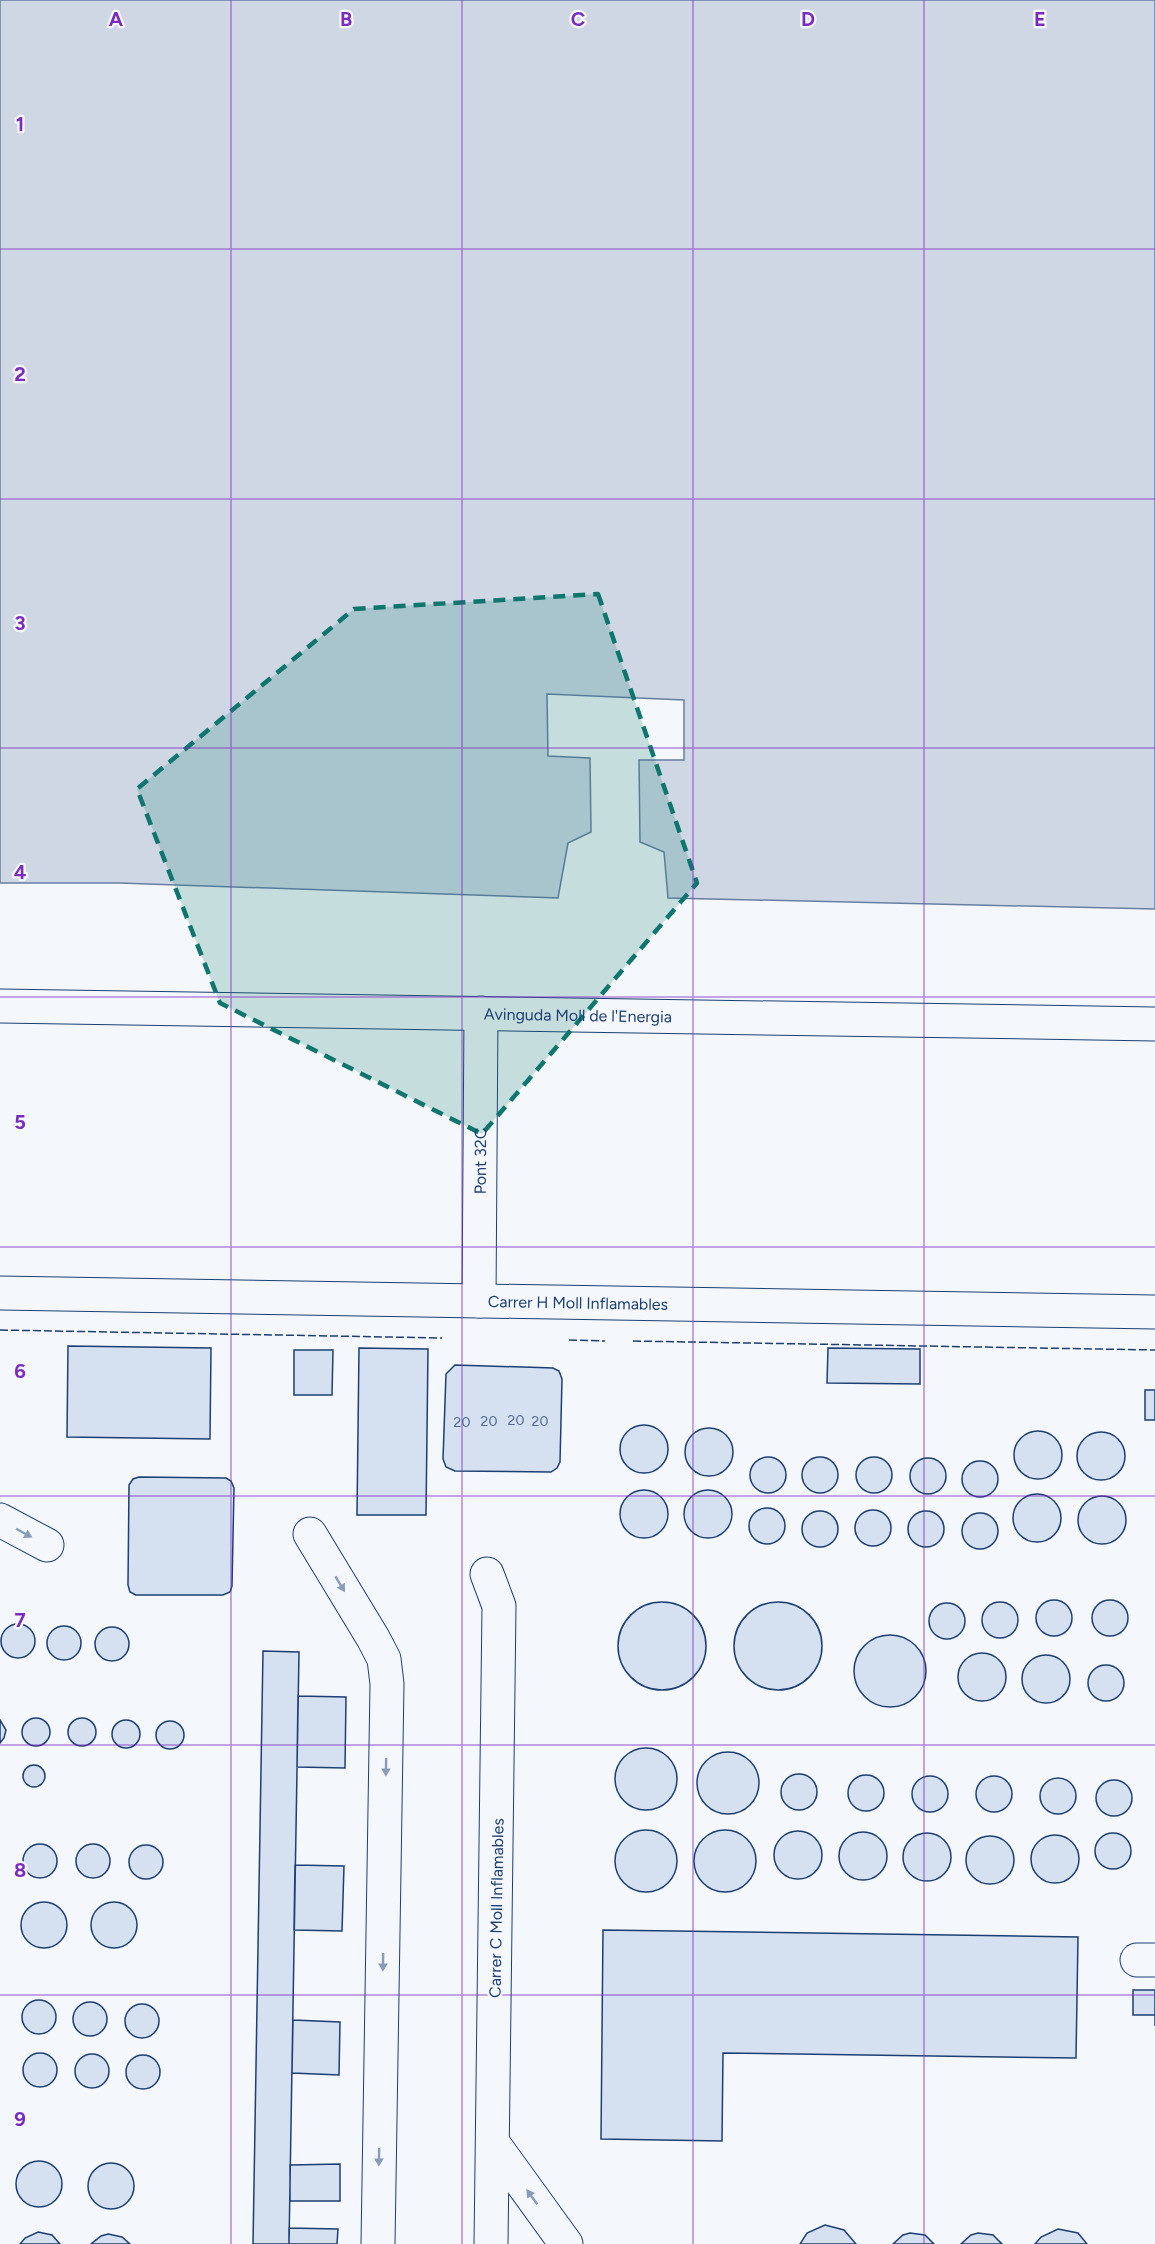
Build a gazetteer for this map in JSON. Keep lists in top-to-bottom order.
{
  "streets": {
    "street": [
      "Avinguda Moll de l'Energia",
      "Pont 32C",
      "Carrer H Moll Inflamables",
      "Carrer C Moll Inflamables"
    ]
  },
  "crossings": [
    ["Avinguda Moll de l'Energia", "Pont 32C"],
    ["Pont 32C", "Carrer H Moll Inflamables"]
  ],
  "house_numbers": [
    "20",
    "20",
    "20",
    "20"
  ],
  "grid": {
    "columns": [
      "A",
      "B",
      "C",
      "D",
      "E"
    ],
    "rows": [
      "1",
      "2",
      "3",
      "4",
      "5",
      "6",
      "7",
      "8",
      "9"
    ]
  }
}
